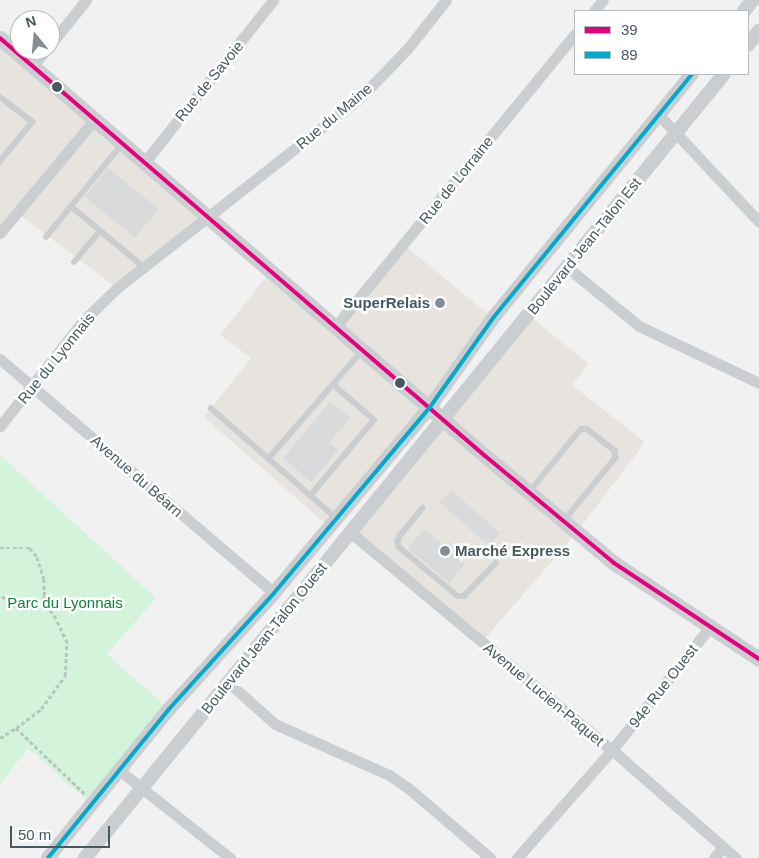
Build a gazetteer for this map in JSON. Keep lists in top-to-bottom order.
{
  "streets": {
    "street": [
      "Rue de Savoie",
      "Rue du Maine",
      "Rue de Lorraine",
      "Boulevard Jean-Talon Est",
      "Rue du Lyonnais",
      "Avenue du Béarn",
      "Boulevard Jean-Talon Ouest",
      "94e Rue Ouest",
      "Avenue Lucien-Paquet"
    ]
  },
  "crossings": [
    ["Rue du Maine", "Rue du Lyonnais"],
    ["Boulevard Jean-Talon Est", "Boulevard Jean-Talon Ouest"],
    ["Rue du Lyonnais", "Avenue du Béarn"],
    ["Avenue du Béarn", "Boulevard Jean-Talon Ouest"],
    ["Boulevard Jean-Talon Ouest", "Avenue Lucien-Paquet"],
    ["94e Rue Ouest", "Avenue Lucien-Paquet"]
  ],
  "parks": ["Parc du Lyonnais"],
  "places": ["SuperRelais", "Marché Express"],
  "lines": ["transit line 39", "transit line 89"],
  "legend": ["39", "89"],
  "scale_bar": "50 m",
  "north": "top"
}
